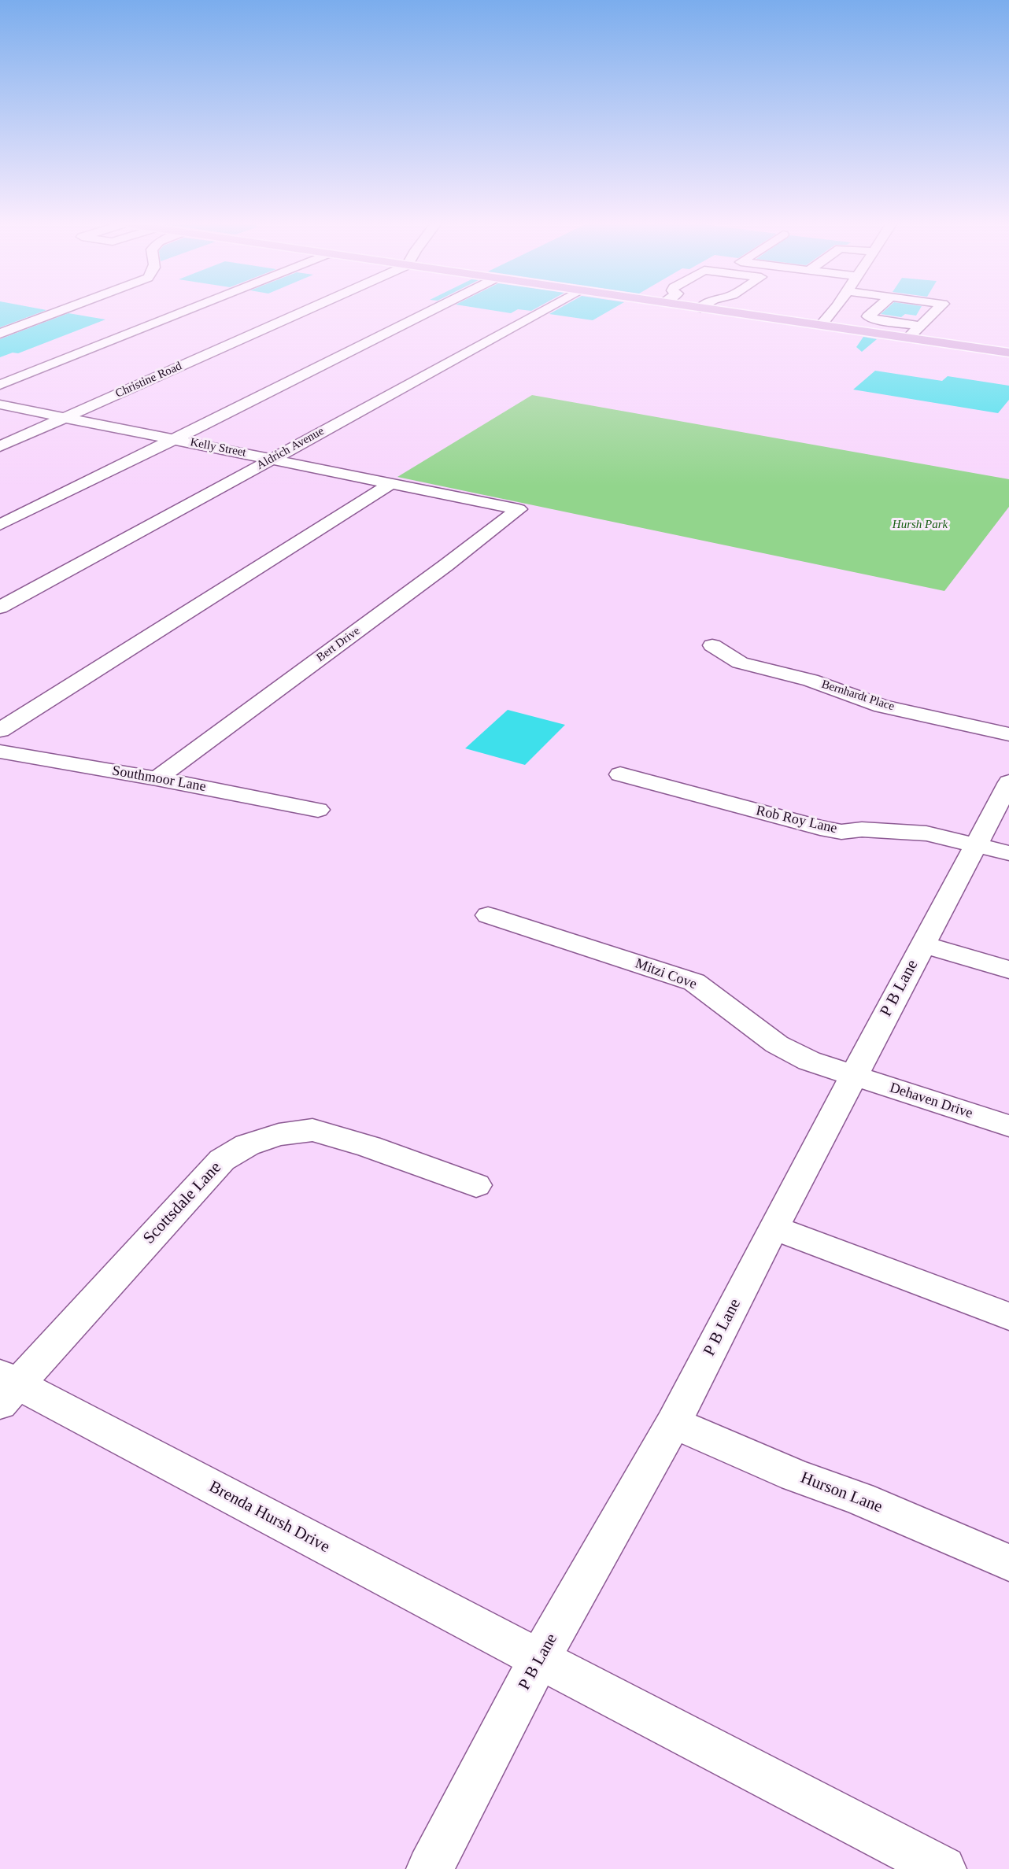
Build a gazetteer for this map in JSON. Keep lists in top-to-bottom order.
{
  "streets": {
    "street": [
      "Christine Road",
      "Kelly Street",
      "Aldrich Avenue",
      "Bert Drive",
      "Bernhardt Place",
      "Southmoor Lane",
      "Rob Roy Lane",
      "Mitzi Cove",
      "P B Lane",
      "Dehaven Drive",
      "Scottsdale Lane",
      "Hurson Lane",
      "Brenda Hursh Drive"
    ]
  },
  "crossings": [
    ["Christine Road", "Kelly Street"],
    ["Kelly Street", "Aldrich Avenue"],
    ["Kelly Street", "Bert Drive"],
    ["Bert Drive", "Southmoor Lane"],
    ["Rob Roy Lane", "P B Lane"],
    ["Mitzi Cove", "P B Lane"],
    ["Mitzi Cove", "Dehaven Drive"],
    ["P B Lane", "Dehaven Drive"],
    ["P B Lane", "Hurson Lane"],
    ["P B Lane", "Brenda Hursh Drive"],
    ["Scottsdale Lane", "Brenda Hursh Drive"]
  ],
  "parks": ["Hursh Park"]
}
